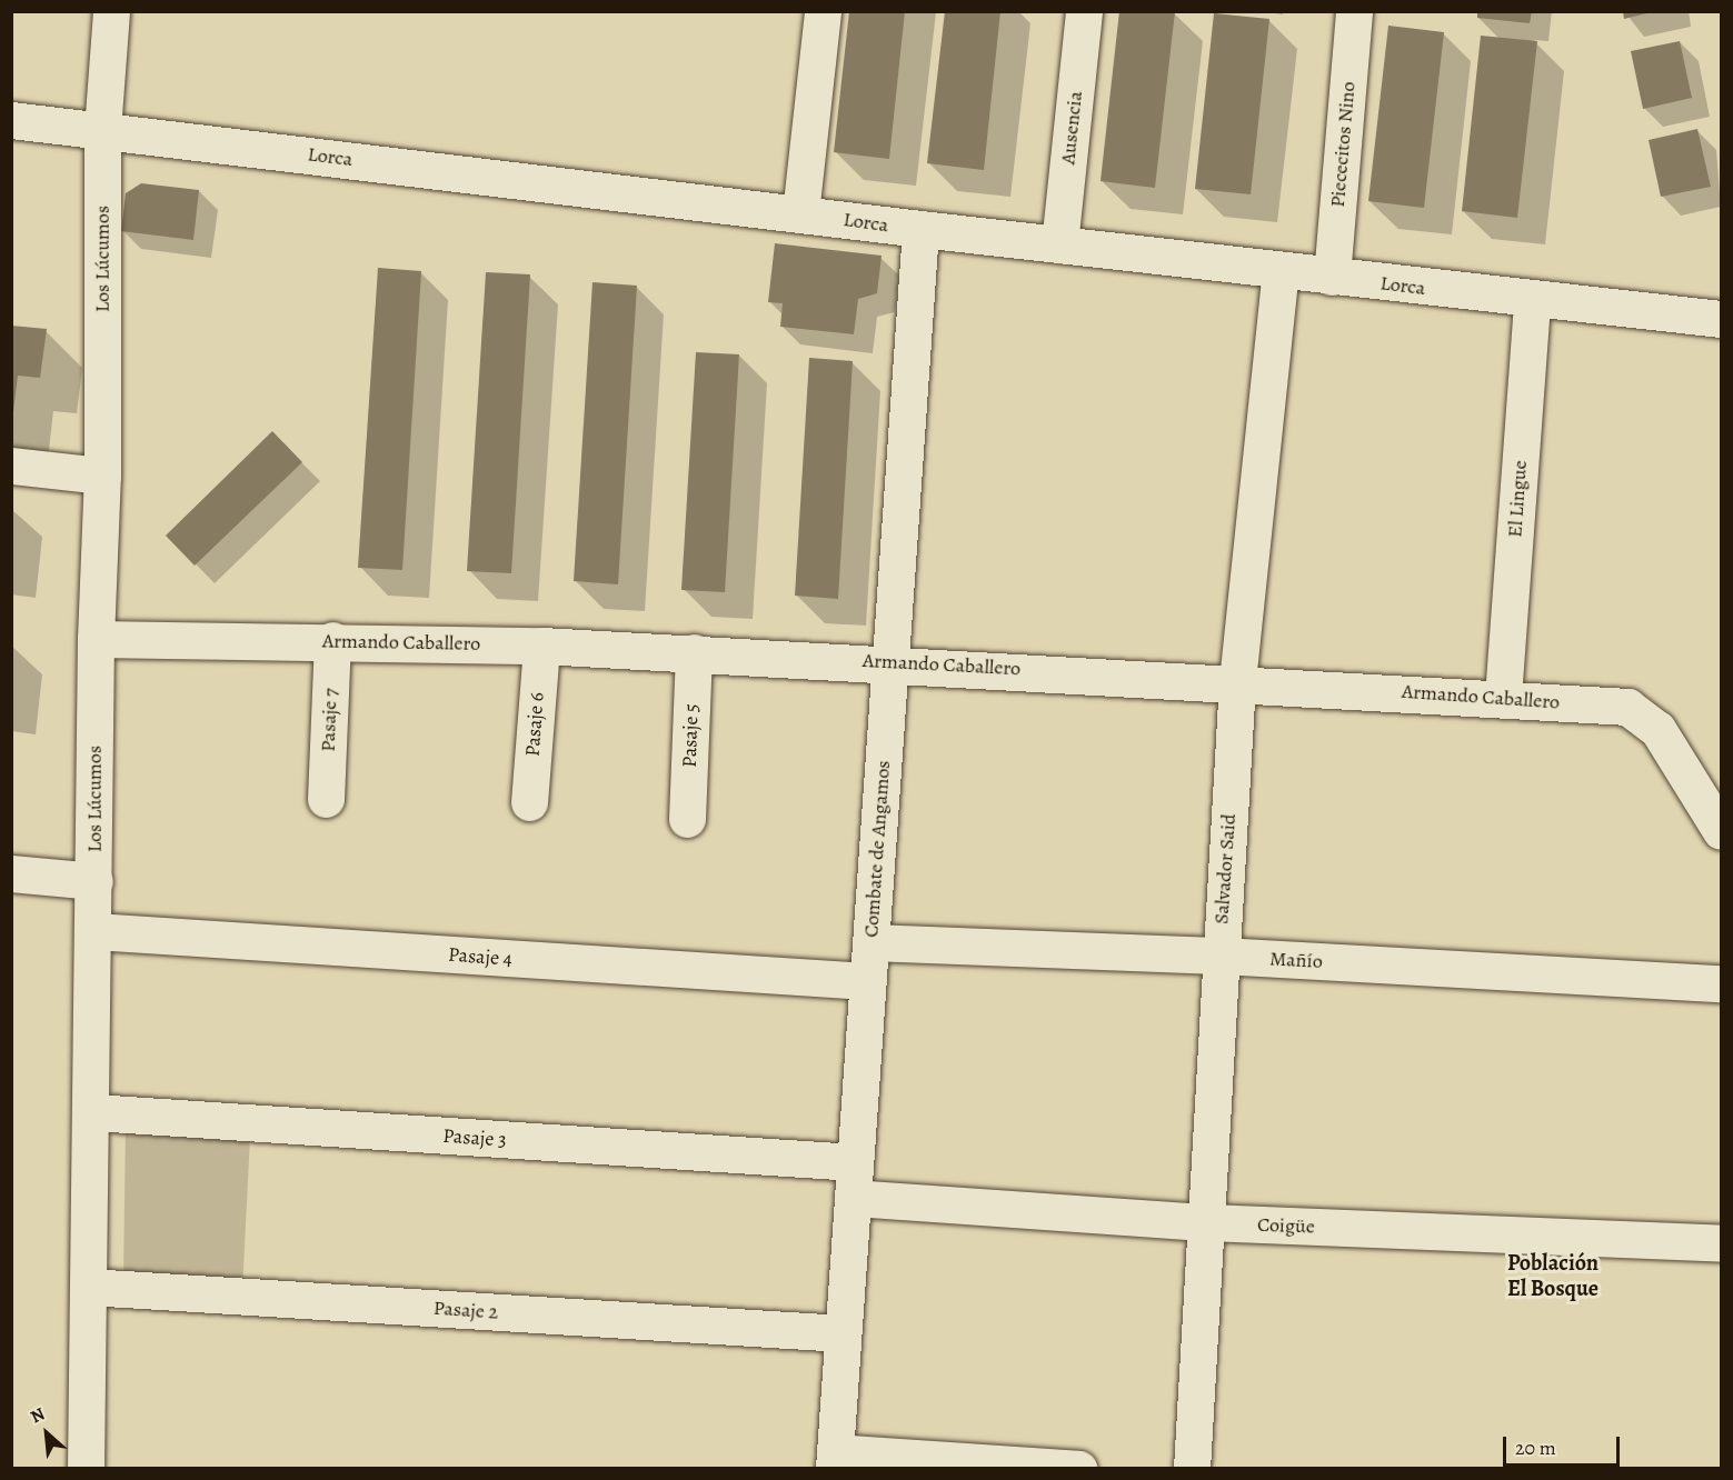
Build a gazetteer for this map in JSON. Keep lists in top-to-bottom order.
{
  "streets": {
    "street": [
      "Ausencia",
      "Piececitos Nino",
      "Lorca",
      "Los Lúcumos",
      "El Lingue",
      "Armando Caballero",
      "Pasaje 7",
      "Pasaje 6",
      "Pasaje 5",
      "Combate de Angamos",
      "Salvador Said",
      "Pasaje 4",
      "Mañío",
      "Pasaje 3",
      "Coigüe",
      "Pasaje 2"
    ]
  },
  "crossings": [
    ["Ausencia", "Lorca"],
    ["Piececitos Nino", "Lorca"],
    ["Lorca", "Los Lúcumos"],
    ["Lorca", "El Lingue"],
    ["Lorca", "Combate de Angamos"],
    ["Lorca", "Salvador Said"],
    ["Los Lúcumos", "Armando Caballero"],
    ["Los Lúcumos", "Pasaje 4"],
    ["Los Lúcumos", "Pasaje 3"],
    ["Los Lúcumos", "Pasaje 2"],
    ["El Lingue", "Armando Caballero"],
    ["Armando Caballero", "Pasaje 7"],
    ["Armando Caballero", "Pasaje 6"],
    ["Armando Caballero", "Pasaje 5"],
    ["Armando Caballero", "Combate de Angamos"],
    ["Armando Caballero", "Salvador Said"],
    ["Combate de Angamos", "Pasaje 4"],
    ["Combate de Angamos", "Mañío"],
    ["Combate de Angamos", "Pasaje 3"],
    ["Combate de Angamos", "Coigüe"],
    ["Combate de Angamos", "Pasaje 2"],
    ["Salvador Said", "Mañío"],
    ["Salvador Said", "Coigüe"]
  ],
  "districts": ["Población El Bosque"],
  "scale_bar": "20 m",
  "north": "top left"
}
